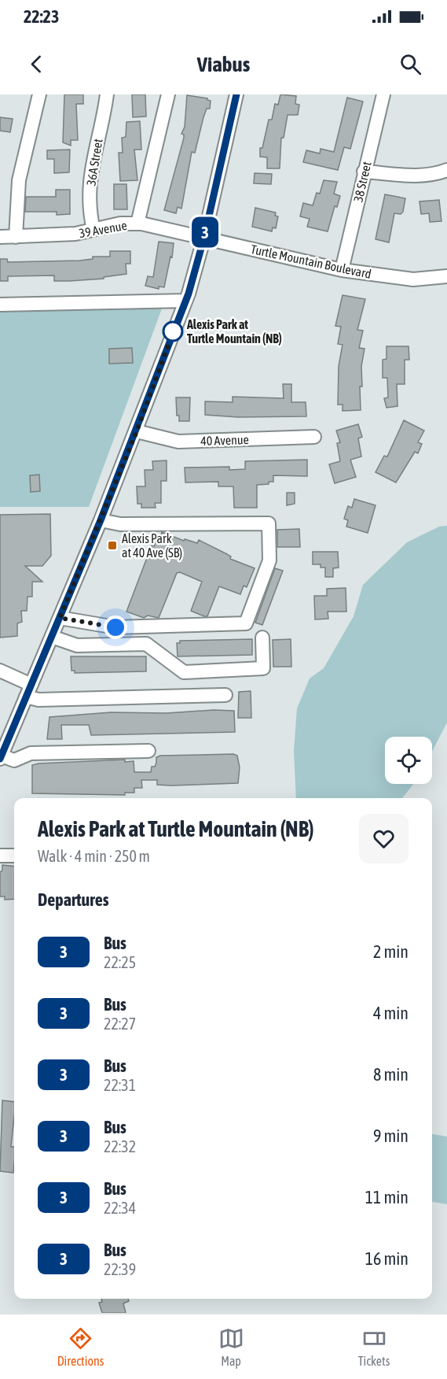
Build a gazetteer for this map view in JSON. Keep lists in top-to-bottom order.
{
  "streets": {
    "street": [
      "36A Street",
      "38 Street",
      "39 Avenue",
      "Turtle Mountain Boulevard",
      "40 Avenue"
    ]
  },
  "crossings": [
    ["36A Street", "39 Avenue"],
    ["38 Street", "Turtle Mountain Boulevard"],
    ["39 Avenue", "Turtle Mountain Boulevard"]
  ],
  "places": {
    "other": ["Alexis Park at Turtle Mountain (NB)"],
    "transit": ["Alexis Park at 40 Ave (SB)"]
  },
  "lines": ["bus line 3"],
  "page": {
    "status": "22:23",
    "header": "Viabus",
    "on_map": "3",
    "heading": [
      ["Alexis Park at Turtle Mountain (NB)", "Walk · 4 min · 250 m"],
      "Departures"
    ],
    "list": [
      {
        "mark": "3",
        "name": "Bus",
        "note": "22:25",
        "value": "2 min"
      },
      {
        "mark": "3",
        "name": "Bus",
        "note": "22:27",
        "value": "4 min"
      },
      {
        "mark": "3",
        "name": "Bus",
        "note": "22:31",
        "value": "8 min"
      },
      {
        "mark": "3",
        "name": "Bus",
        "note": "22:32",
        "value": "9 min"
      },
      {
        "mark": "3",
        "name": "Bus",
        "note": "22:34",
        "value": "11 min"
      },
      {
        "mark": "3",
        "name": "Bus",
        "note": "22:39",
        "value": "16 min"
      }
    ],
    "tabs": ["Directions", "Map", "Tickets"]
  }
}
